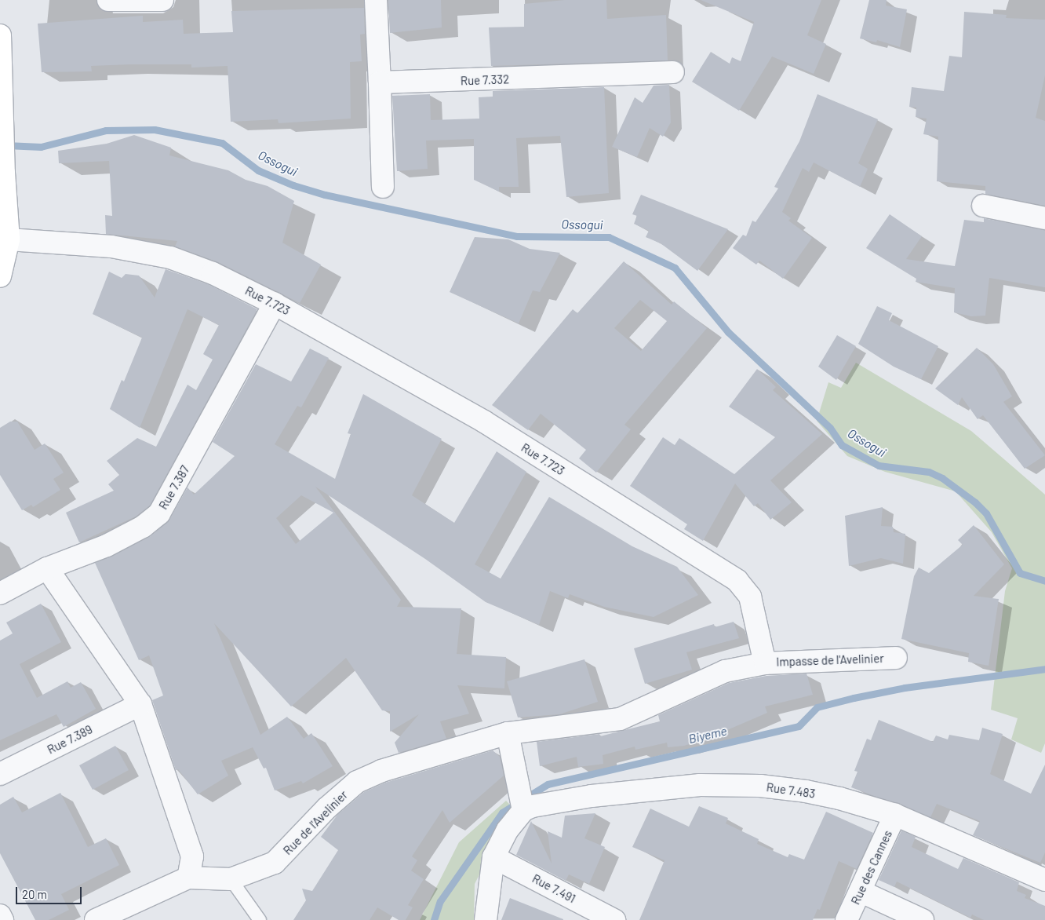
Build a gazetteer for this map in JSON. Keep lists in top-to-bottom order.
{
  "streets": {
    "street": [
      "Rue 7.332",
      "Rue 7.723",
      "Rue 7.387",
      "Impasse de l'Avelinier",
      "Rue 7.389",
      "Rue 7.483",
      "Rue de l'Avelinier",
      "Rue des Cannes",
      "Rue 7.491"
    ]
  },
  "crossings": [
    ["Rue 7.723", "Rue 7.387"],
    ["Rue 7.723", "Impasse de l'Avelinier"],
    ["Rue 7.483", "Rue des Cannes"]
  ],
  "water": ["Ossogui", "Biyeme"],
  "scale_bar": "20 m"
}
